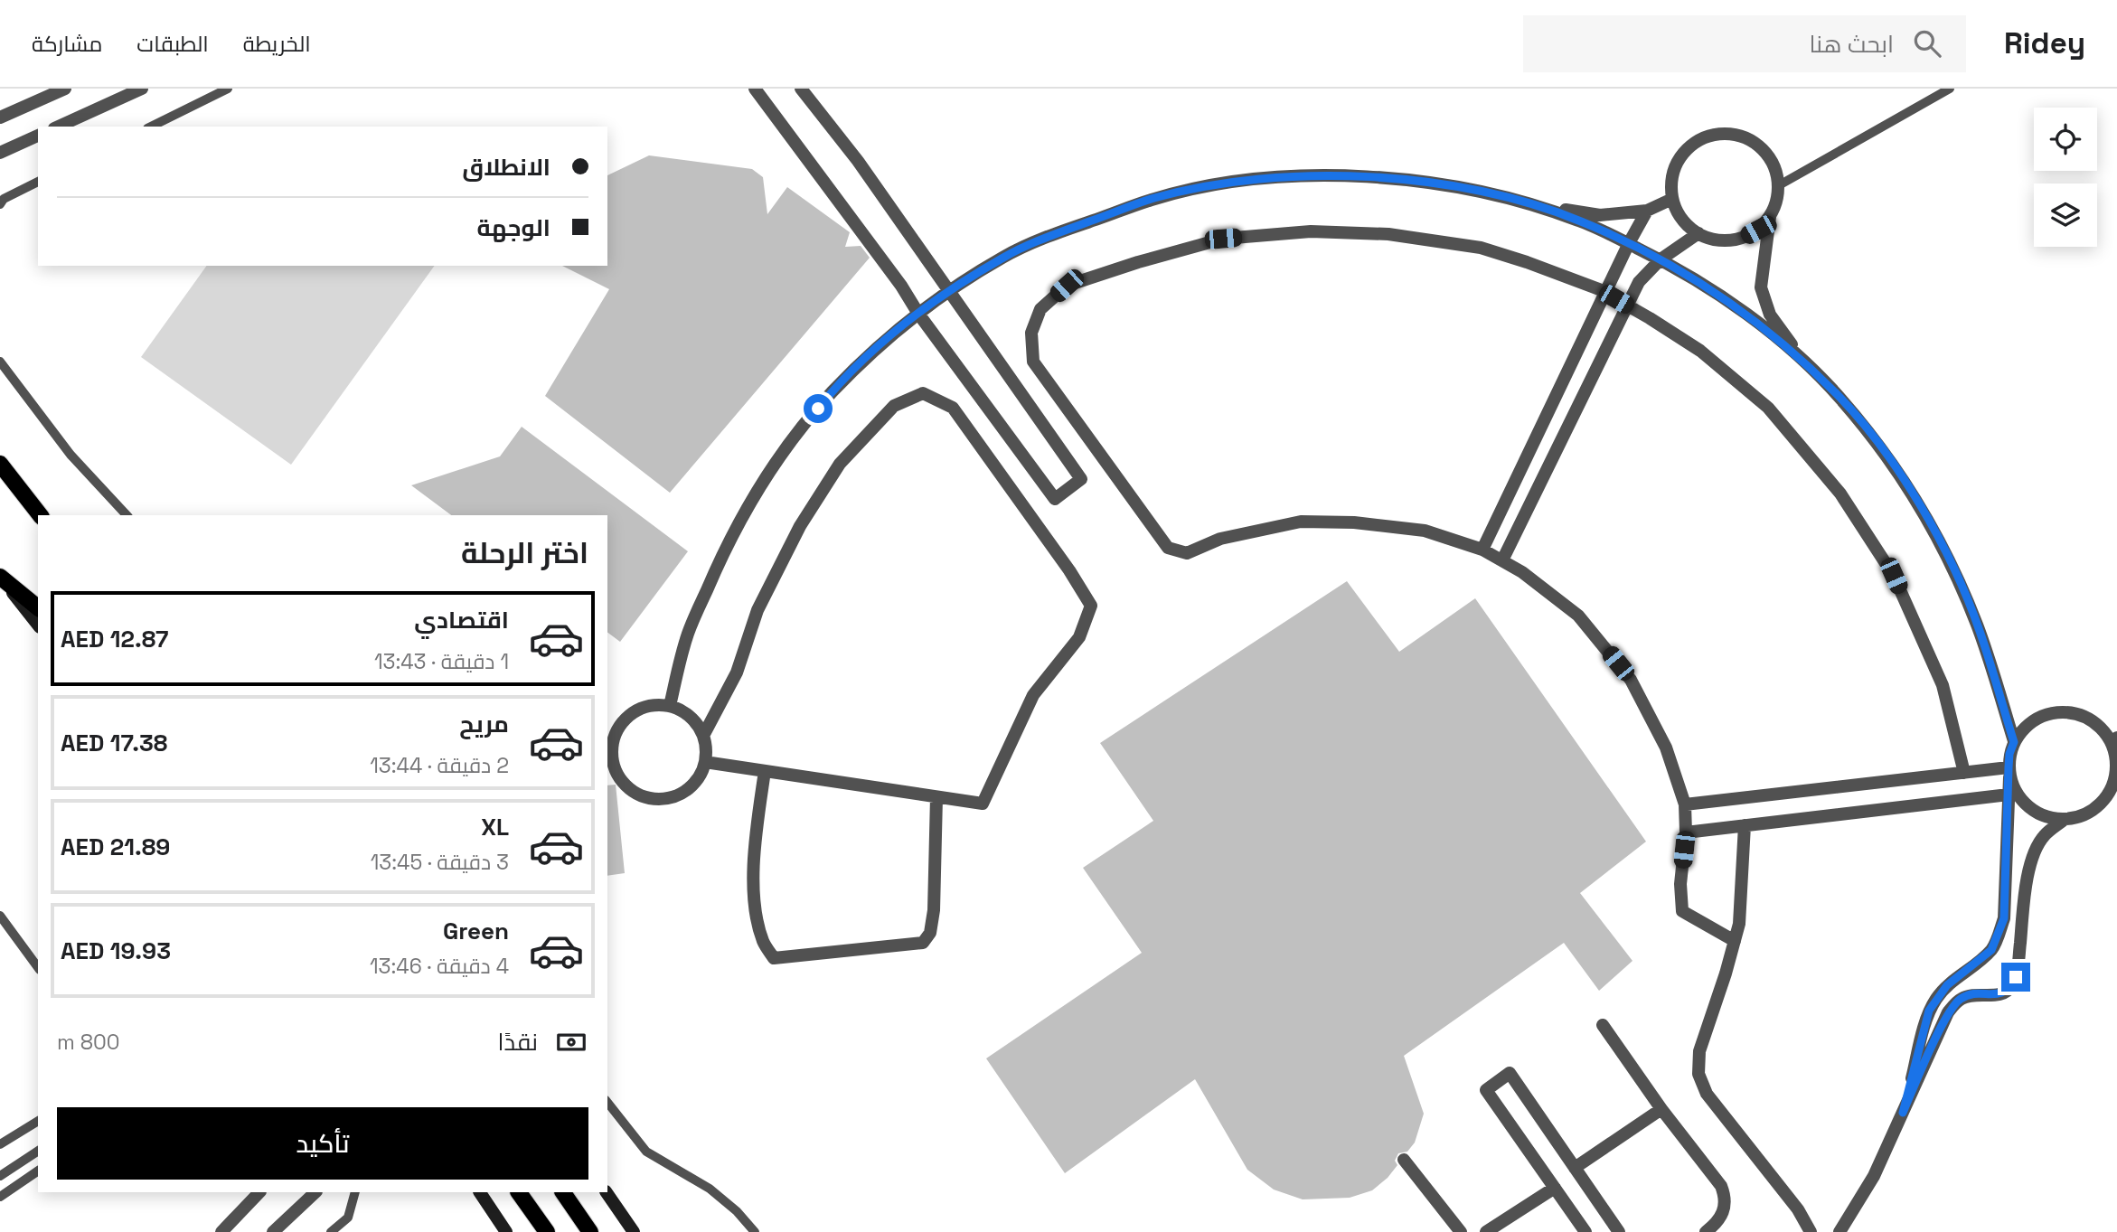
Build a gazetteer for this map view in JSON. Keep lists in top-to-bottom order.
{
  "page": {
    "header": "Ridey",
    "search": "ابحث هنا",
    "nav": ["الخريطة", "الطبقات", "مشاركة"],
    "banner": ["الانطلاق", "الوجهة"],
    "heading": "اختر الرحلة",
    "list": [
      {
        "name": "اقتصادي",
        "note": "1 دقيقة · 13:43",
        "value": "AED 12.87"
      },
      {
        "name": "مريح",
        "note": "2 دقيقة · 13:44",
        "value": "AED 17.38"
      },
      {
        "name": "XL",
        "note": "3 دقيقة · 13:45",
        "value": "AED 21.89"
      },
      {
        "name": "Green",
        "note": "4 دقيقة · 13:46",
        "value": "AED 19.93"
      }
    ],
    "pay": ["نقدًا", "800 m"],
    "buttons": "تأكيد"
  }
}
